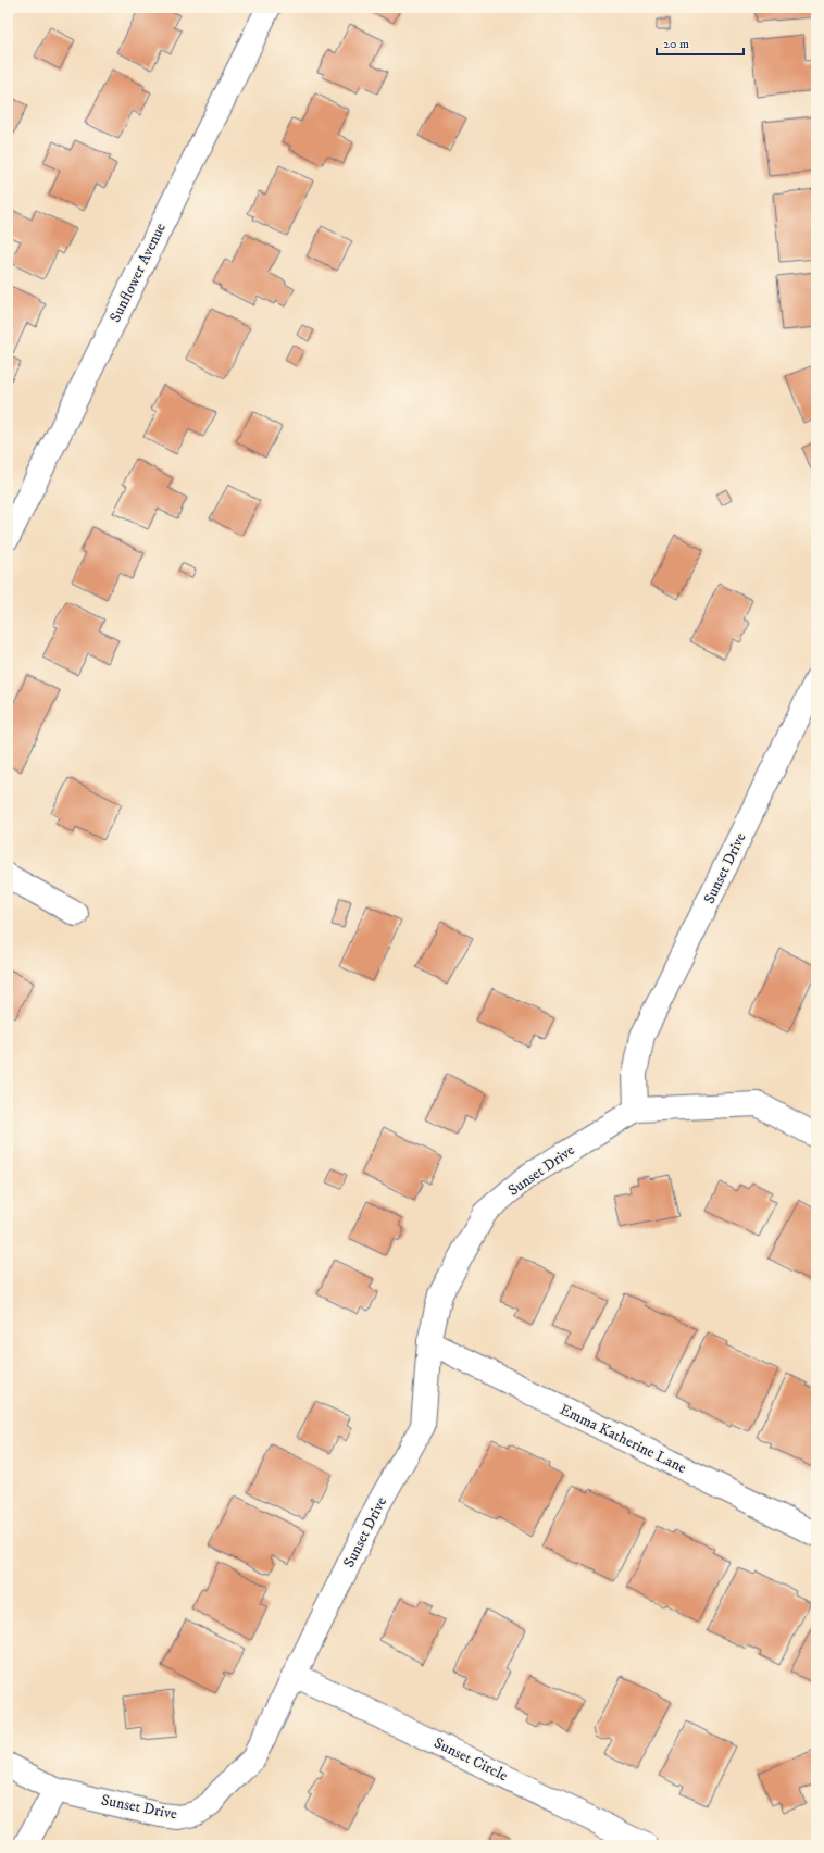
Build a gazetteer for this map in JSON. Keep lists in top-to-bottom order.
{
  "streets": {
    "street": [
      "Sunflower Avenue",
      "Sunset Drive",
      "Emma Katherine Lane",
      "Sunset Circle"
    ]
  },
  "crossings": [
    ["Sunset Drive", "Emma Katherine Lane"],
    ["Sunset Drive", "Sunset Circle"]
  ],
  "scale_bar": "20 m"
}
